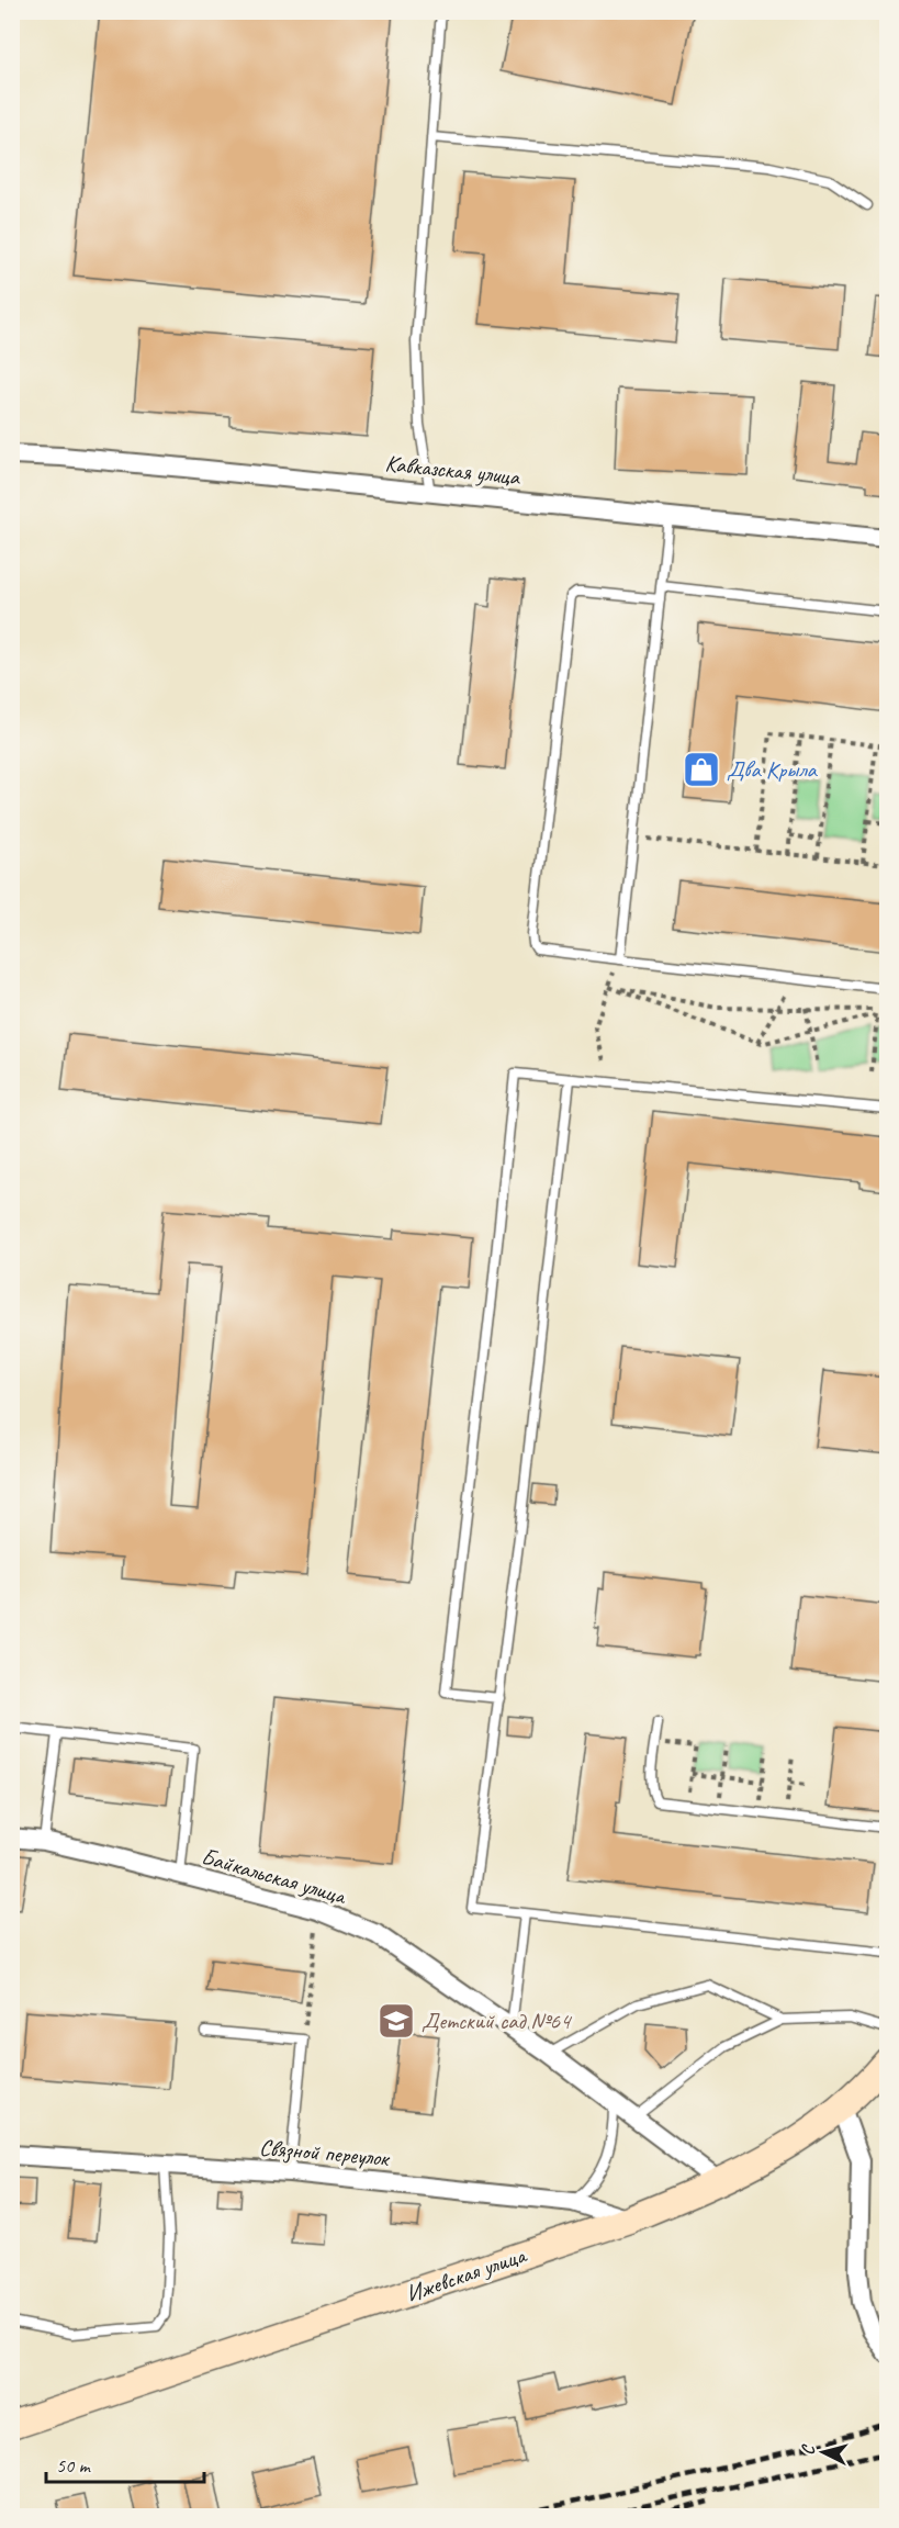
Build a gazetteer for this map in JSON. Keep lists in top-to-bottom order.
{
  "streets": {
    "street": [
      "Кавказская улица",
      "Байкальская улица",
      "Связной переулок",
      "Ижевская улица"
    ]
  },
  "crossings": [
    ["Байкальская улица", "Ижевская улица"],
    ["Связной переулок", "Ижевская улица"]
  ],
  "places": {
    "shop": ["Два Крыла"],
    "school or university": ["Детский сад №64"]
  },
  "scale_bar": "50 m",
  "north": "left"
}
